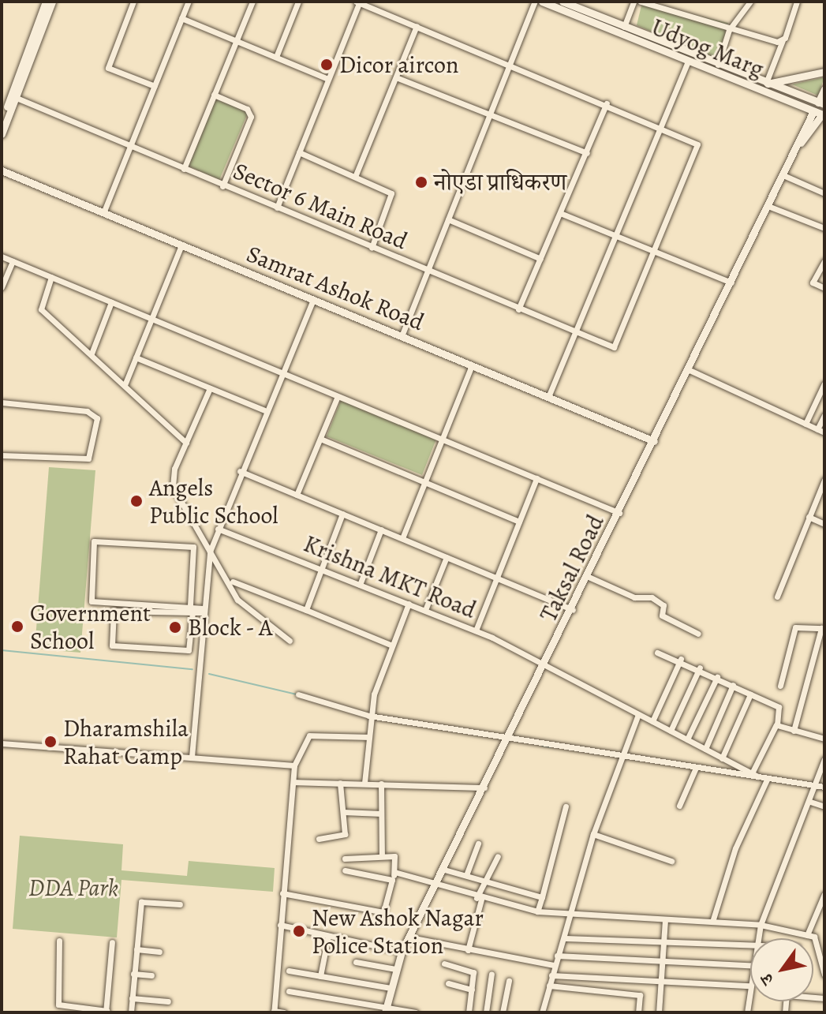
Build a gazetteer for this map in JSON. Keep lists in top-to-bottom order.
{
  "streets": {
    "street": [
      "Udyog Marg",
      "Sector 6 Main Road",
      "Samrat Ashok Road",
      "Taksal Road",
      "Krishna MKT Road"
    ]
  },
  "crossings": [
    ["Udyog Marg", "Taksal Road"],
    ["Samrat Ashok Road", "Taksal Road"],
    ["Taksal Road", "Krishna MKT Road"]
  ],
  "parks": ["DDA Park"],
  "places": [
    "Dicor aircon",
    "नोएडा प्राधिकरण",
    "Angels Public School",
    "Government School",
    "Block - A",
    "Dharamshila Rahat Camp",
    "New Ashok Nagar Police Station"
  ],
  "north": "bottom left"
}
